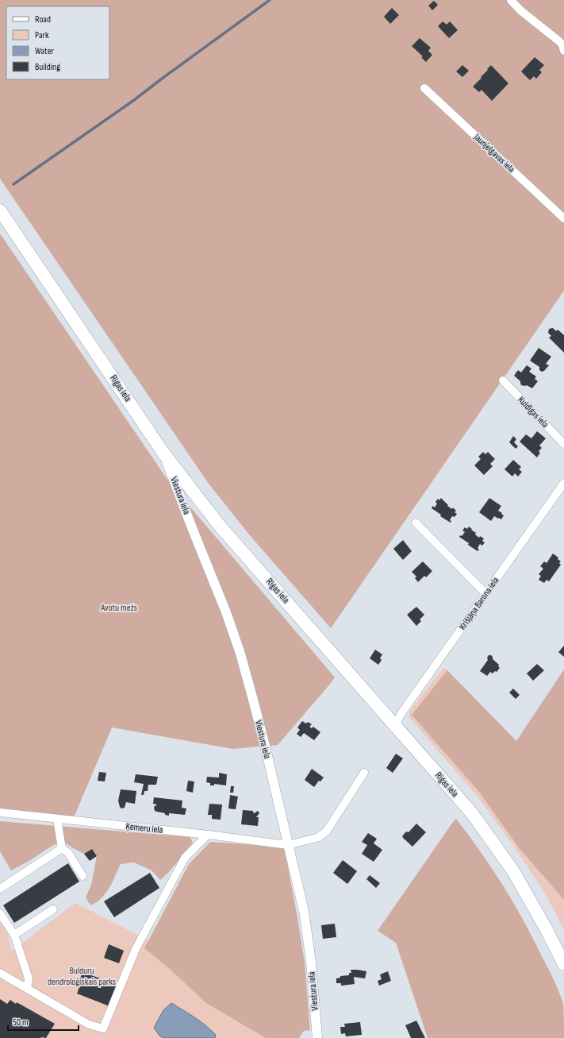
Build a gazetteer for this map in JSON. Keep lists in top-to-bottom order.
{
  "streets": {
    "main road": ["Rīgas iela"],
    "street": [
      "Jaunjelgavas iela",
      "Kuldīgas iela",
      "Viestura iela",
      "Krišjāņa Barona iela",
      "Ķemeru iela"
    ]
  },
  "crossings": [
    ["Rīgas iela", "Viestura iela"],
    ["Rīgas iela", "Krišjāņa Barona iela"],
    ["Viestura iela", "Ķemeru iela"]
  ],
  "parks": ["Avotu mežs", "Bulduru dendroloģiskais parks"],
  "legend": [
    "Road",
    "Park",
    "Water",
    "Building"
  ],
  "scale_bar": "50 m"
}
